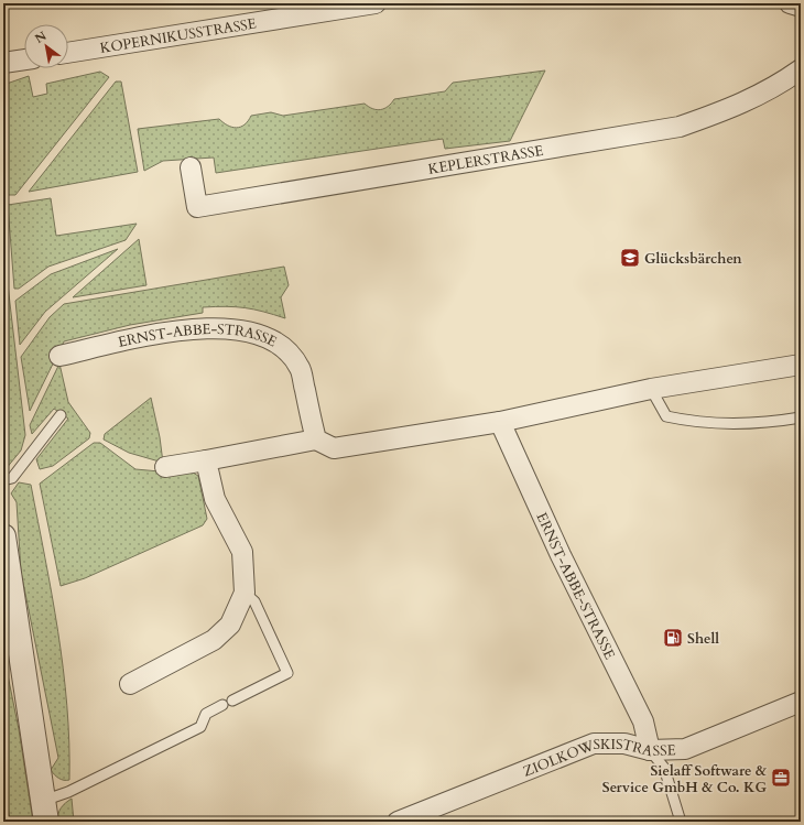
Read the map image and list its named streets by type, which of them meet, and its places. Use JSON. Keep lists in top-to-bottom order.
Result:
{
  "streets": {
    "street": [
      "KOPERNIKUSSTRASSE",
      "KEPLERSTRASSE",
      "ERNST-ABBE-STRASSE",
      "ZIOLKOWSKISTRASSE"
    ]
  },
  "crossings": [
    ["ERNST-ABBE-STRASSE", "ZIOLKOWSKISTRASSE"]
  ],
  "places": {
    "school or university": ["Glücksbärchen"],
    "fuel station": ["Shell"],
    "office": ["Sielaff Software & Service GmbH & Co. KG"]
  },
  "north": "top left"
}
